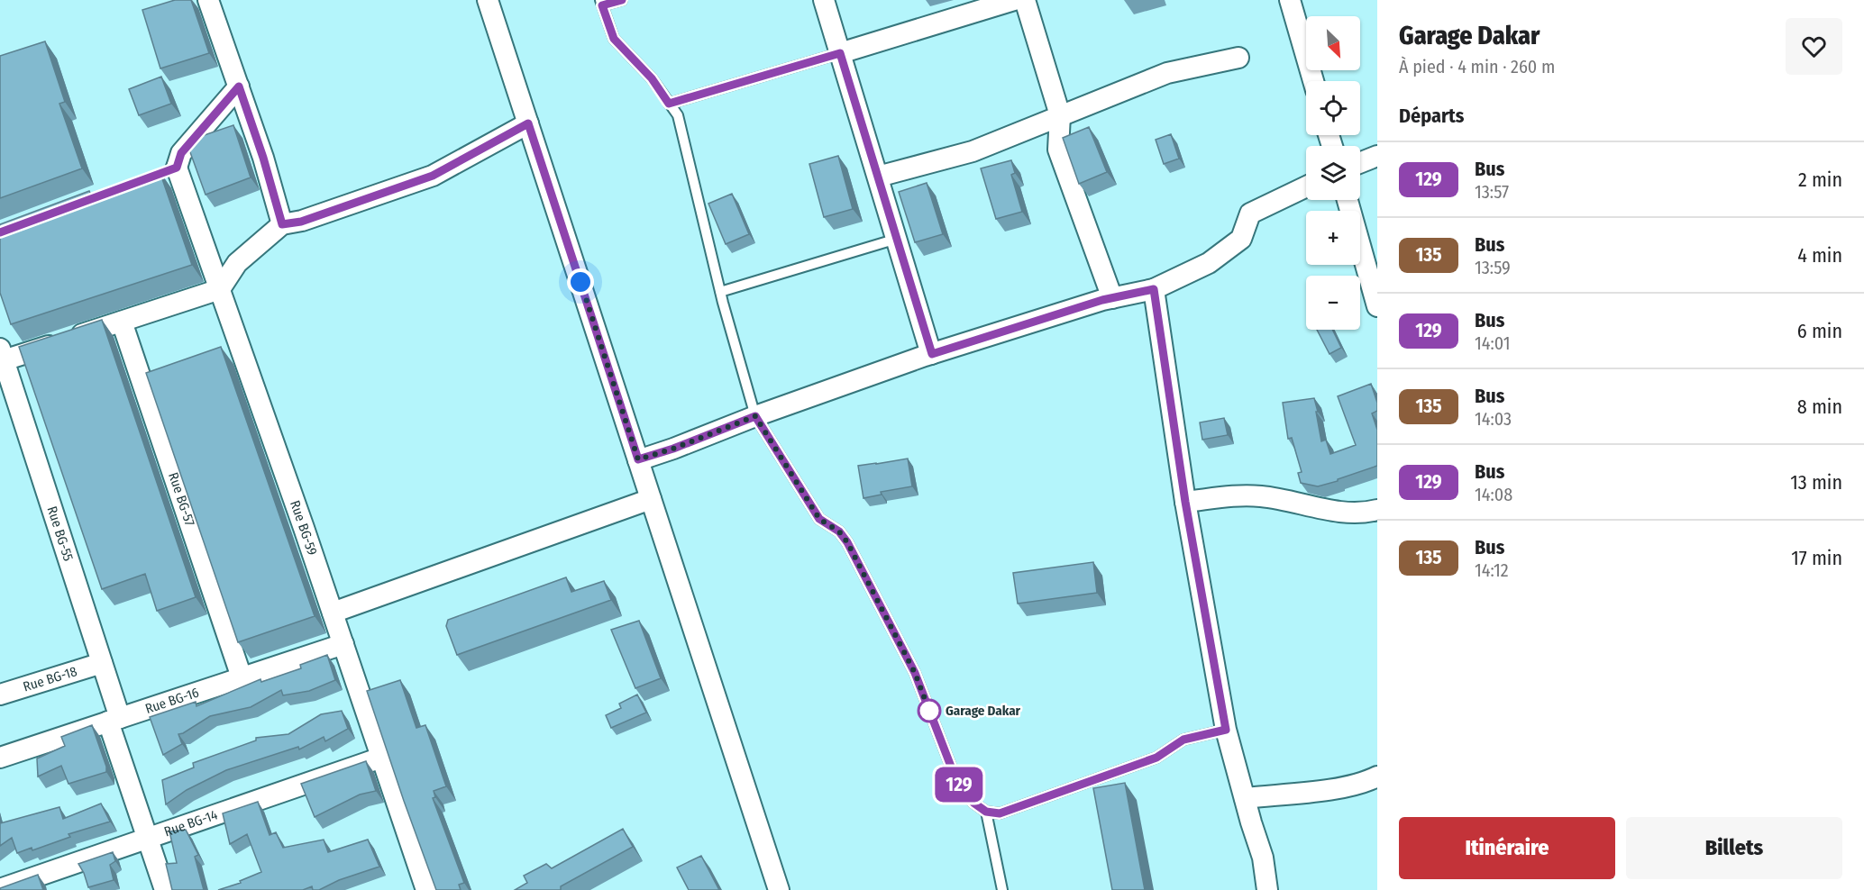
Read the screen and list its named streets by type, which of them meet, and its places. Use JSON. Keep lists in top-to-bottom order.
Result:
{
  "streets": {
    "street": [
      "Rue BG-57",
      "Rue BG-59",
      "Rue BG-55",
      "Rue BG-18",
      "Rue BG-16",
      "Rue BG-14"
    ]
  },
  "crossings": [
    ["Rue BG-57", "Rue BG-16"],
    ["Rue BG-59", "Rue BG-16"],
    ["Rue BG-59", "Rue BG-14"],
    ["Rue BG-55", "Rue BG-18"],
    ["Rue BG-55", "Rue BG-16"],
    ["Rue BG-55", "Rue BG-14"]
  ],
  "places": ["Garage Dakar"],
  "lines": ["bus line 129"],
  "north": "bottom right",
  "page": {
    "on_map": "129",
    "heading": [
      ["Garage Dakar", "À pied · 4 min · 260 m"],
      "Départs"
    ],
    "map_buttons": ["+", "−"],
    "list": [
      {
        "mark": "129",
        "name": "Bus",
        "note": "13:57",
        "value": "2 min"
      },
      {
        "mark": "135",
        "name": "Bus",
        "note": "13:59",
        "value": "4 min"
      },
      {
        "mark": "129",
        "name": "Bus",
        "note": "14:01",
        "value": "6 min"
      },
      {
        "mark": "135",
        "name": "Bus",
        "note": "14:03",
        "value": "8 min"
      },
      {
        "mark": "129",
        "name": "Bus",
        "note": "14:08",
        "value": "13 min"
      },
      {
        "mark": "135",
        "name": "Bus",
        "note": "14:12",
        "value": "17 min"
      }
    ],
    "buttons": ["Itinéraire", "Billets"]
  }
}
